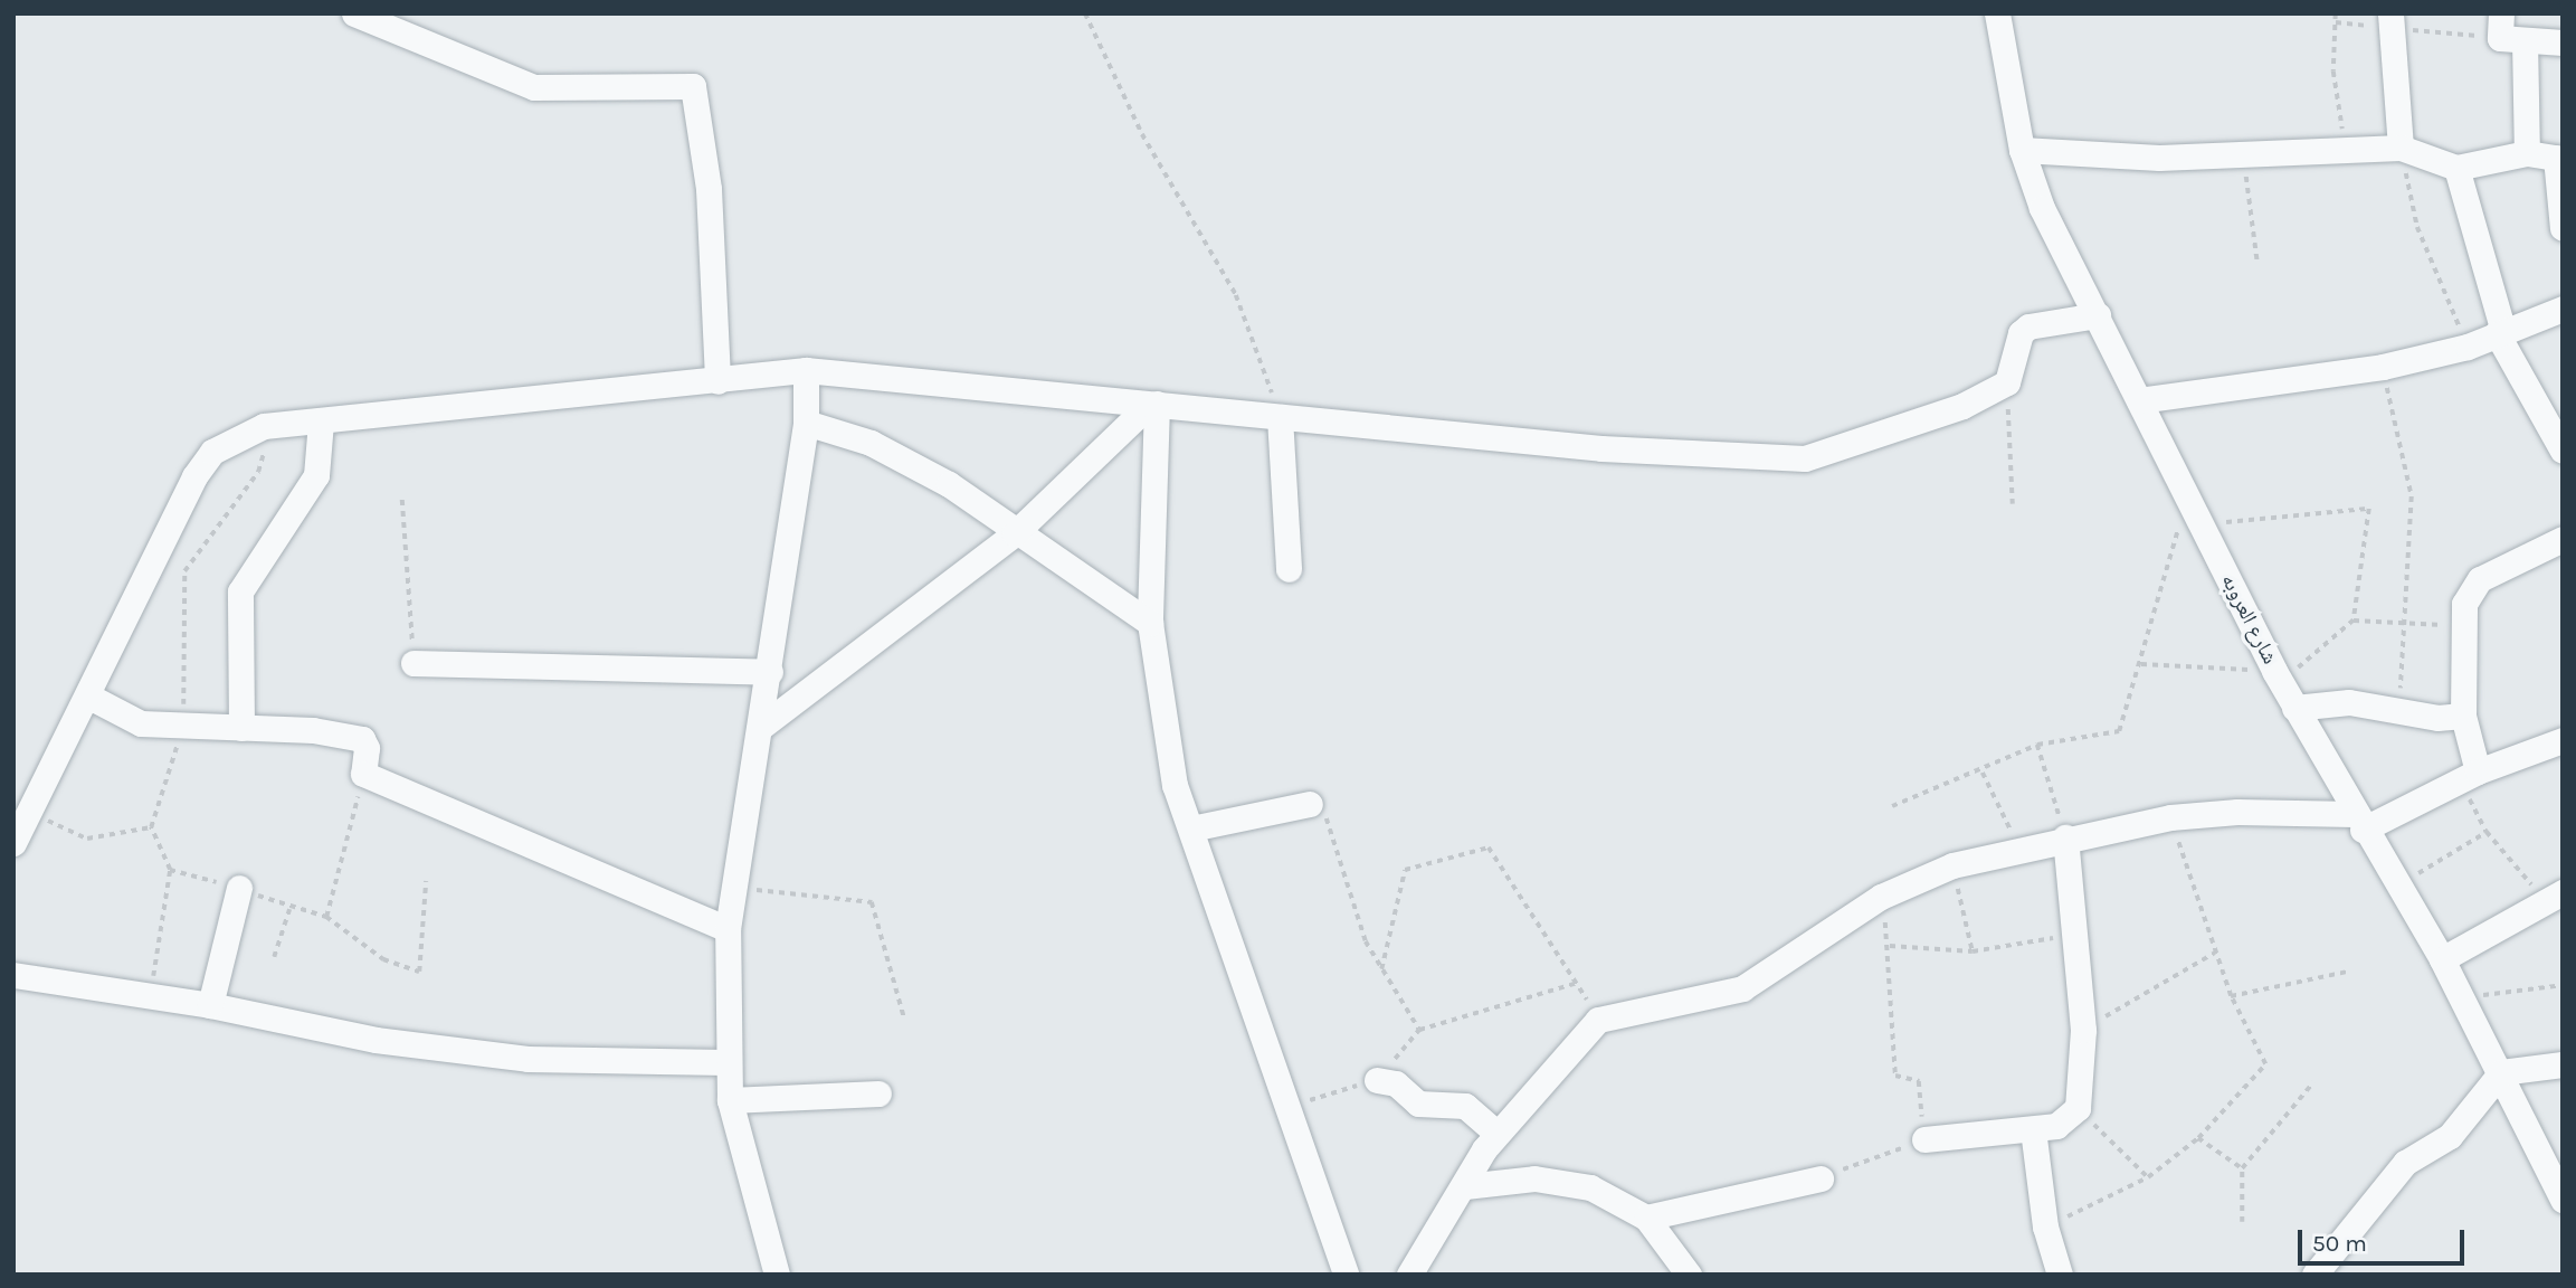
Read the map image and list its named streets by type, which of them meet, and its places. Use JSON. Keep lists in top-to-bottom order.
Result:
{
  "streets": {
    "street": ["شارع العروبه"]
  },
  "scale_bar": "50 m"
}
